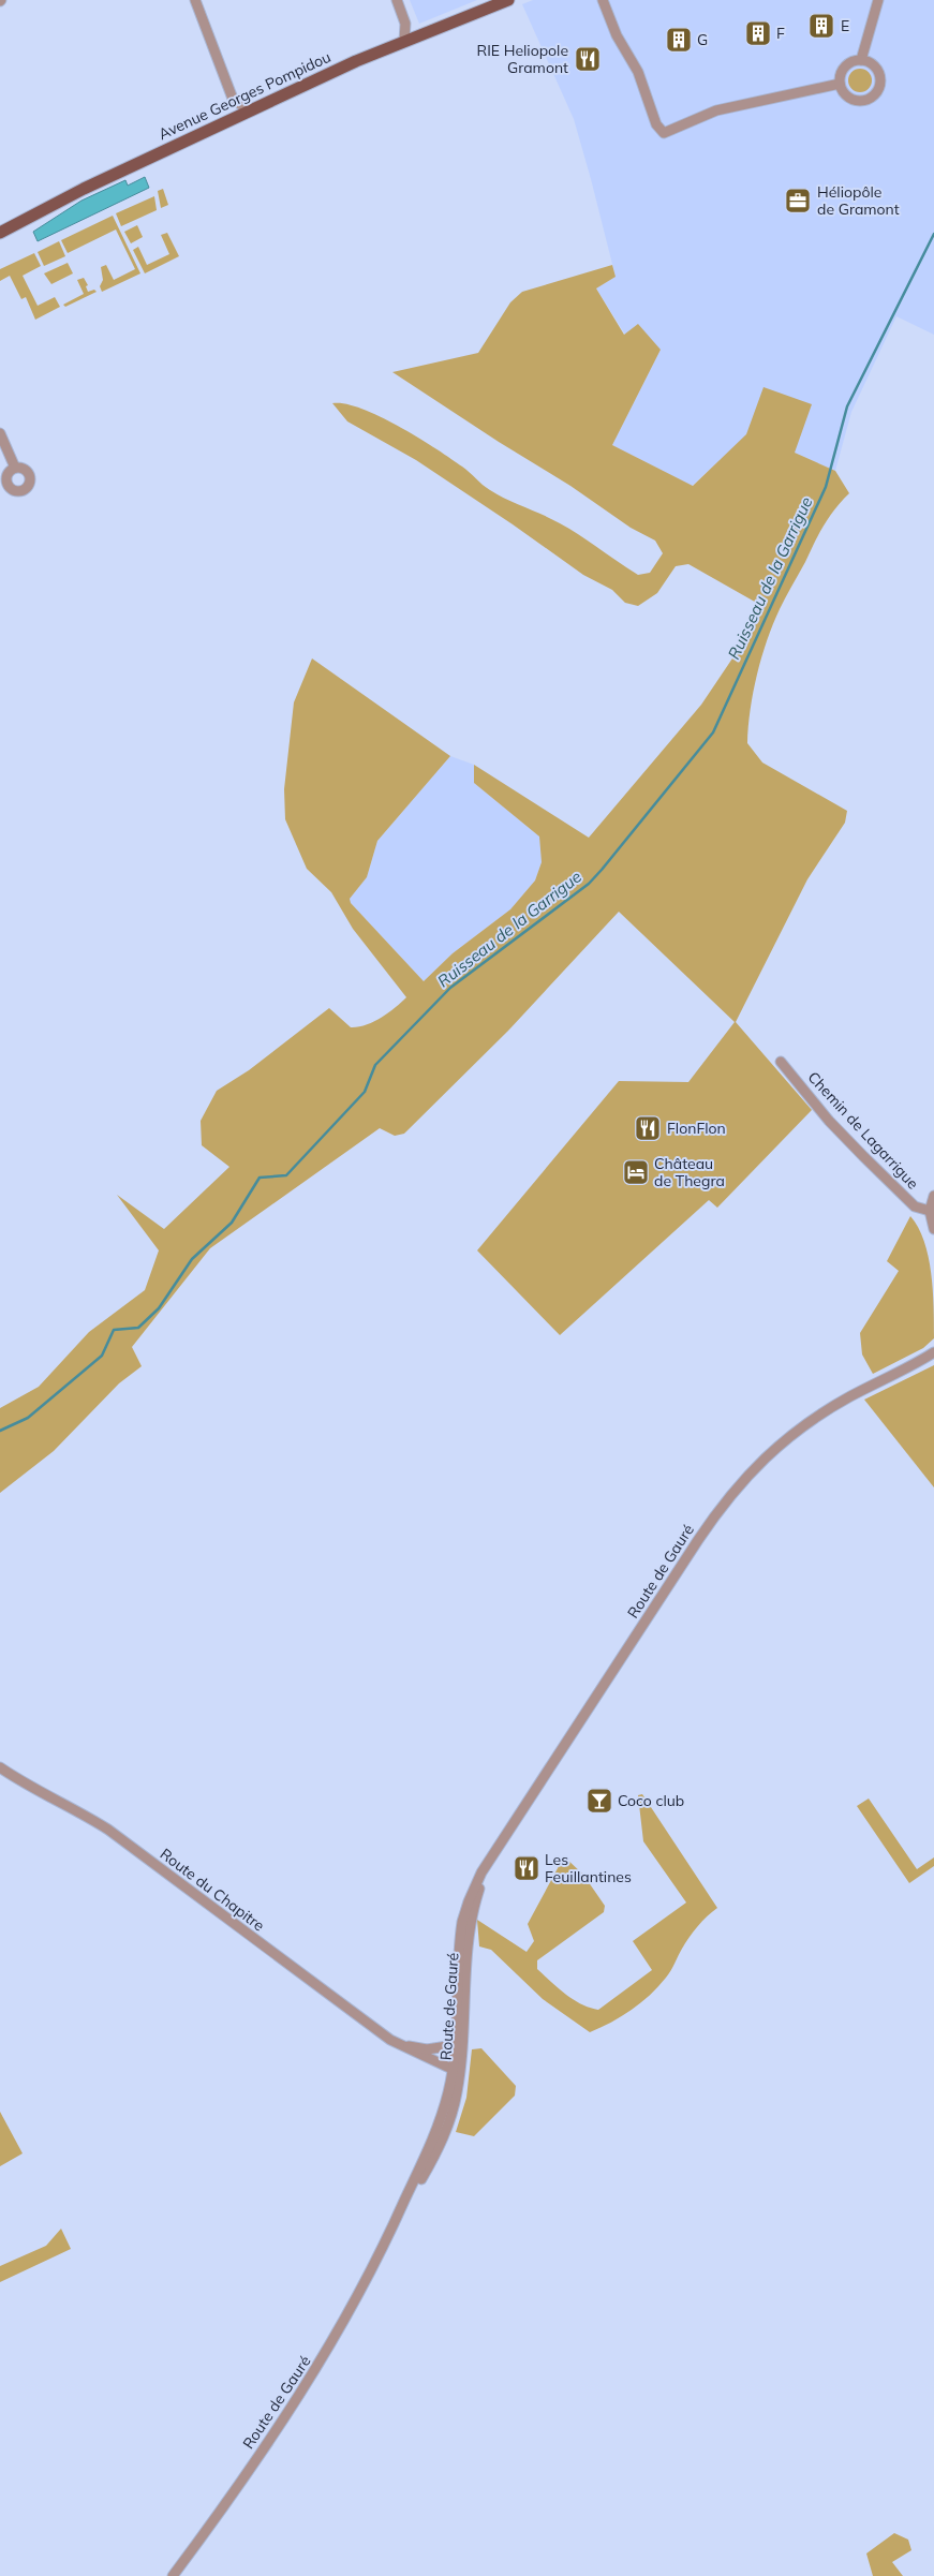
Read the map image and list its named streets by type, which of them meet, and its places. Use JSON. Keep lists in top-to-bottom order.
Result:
{
  "streets": {
    "main road": ["Avenue Georges Pompidou"],
    "street": ["Chemin de Lagarrigue", "Route de Gauré", "Route du Chapitre"]
  },
  "crossings": [
    ["Route de Gauré", "Route du Chapitre"]
  ],
  "water": ["Ruisseau de la Garrigue"],
  "places": {
    "building": ["E", "F", "G"],
    "restaurant": ["RIE Heliopole Gramont", "FlonFlon", "Les Feuillantines"],
    "office": ["Héliopôle de Gramont"],
    "hotel": ["Château de Thegra"],
    "bar": ["Coco club"]
  }
}
